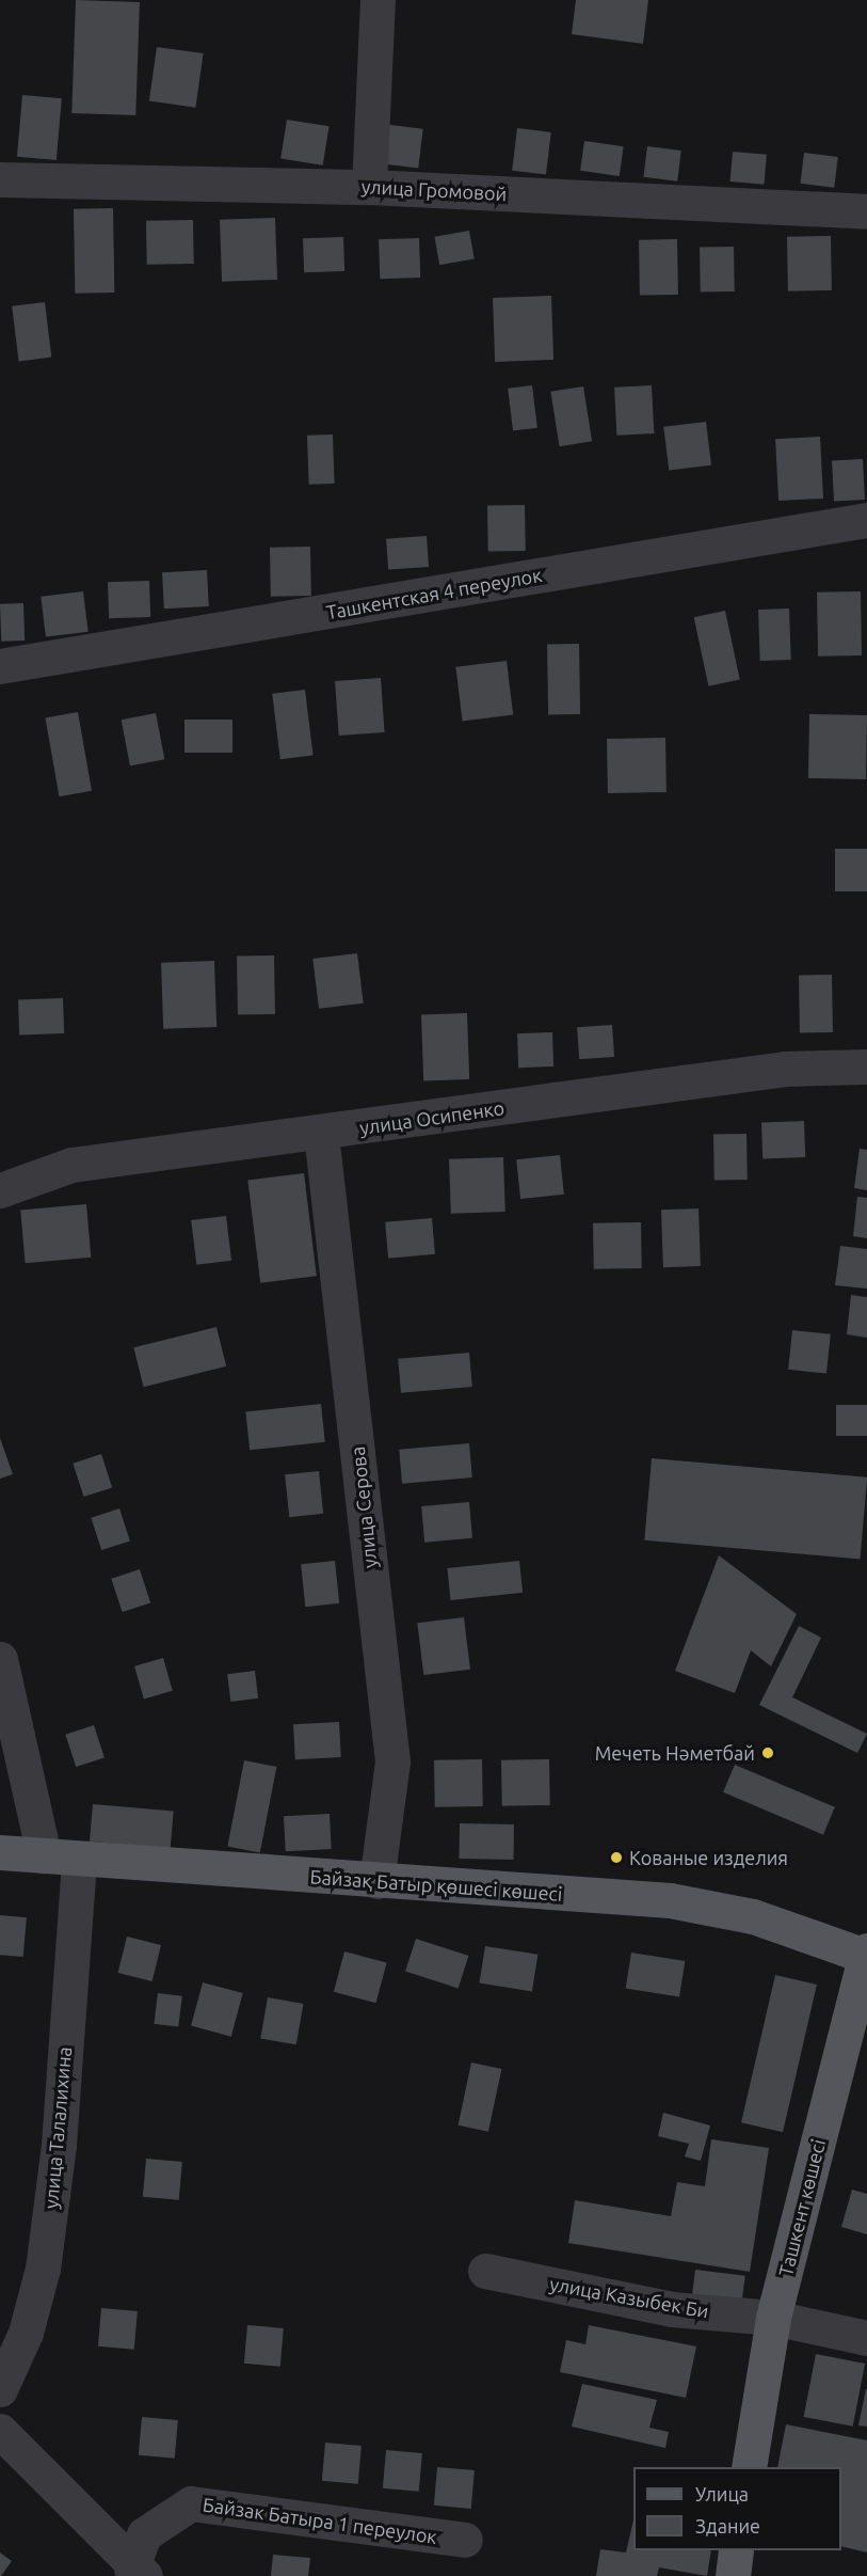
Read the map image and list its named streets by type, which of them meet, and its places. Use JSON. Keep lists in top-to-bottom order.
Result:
{
  "streets": {
    "main road": ["Байзақ Батыр қөшесі көшесі", "Ташкент көшесі"],
    "street": [
      "улица Громовой",
      "Ташкентская 4 переулок",
      "улица Осипенко",
      "улица Серова",
      "улица Талалихина",
      "улица Казыбек Би",
      "Байзак Батыра 1 переулок"
    ]
  },
  "crossings": [
    ["улица Осипенко", "улица Серова"],
    ["улица Серова", "Байзақ Батыр қөшесі көшесі"],
    ["Байзақ Батыр қөшесі көшесі", "улица Талалихина"],
    ["Байзақ Батыр қөшесі көшесі", "Ташкент көшесі"],
    ["Ташкент көшесі", "улица Казыбек Би"]
  ],
  "places": ["Мечеть Нәметбай", "Кованые изделия"],
  "legend": ["Улица", "Здание"]
}
